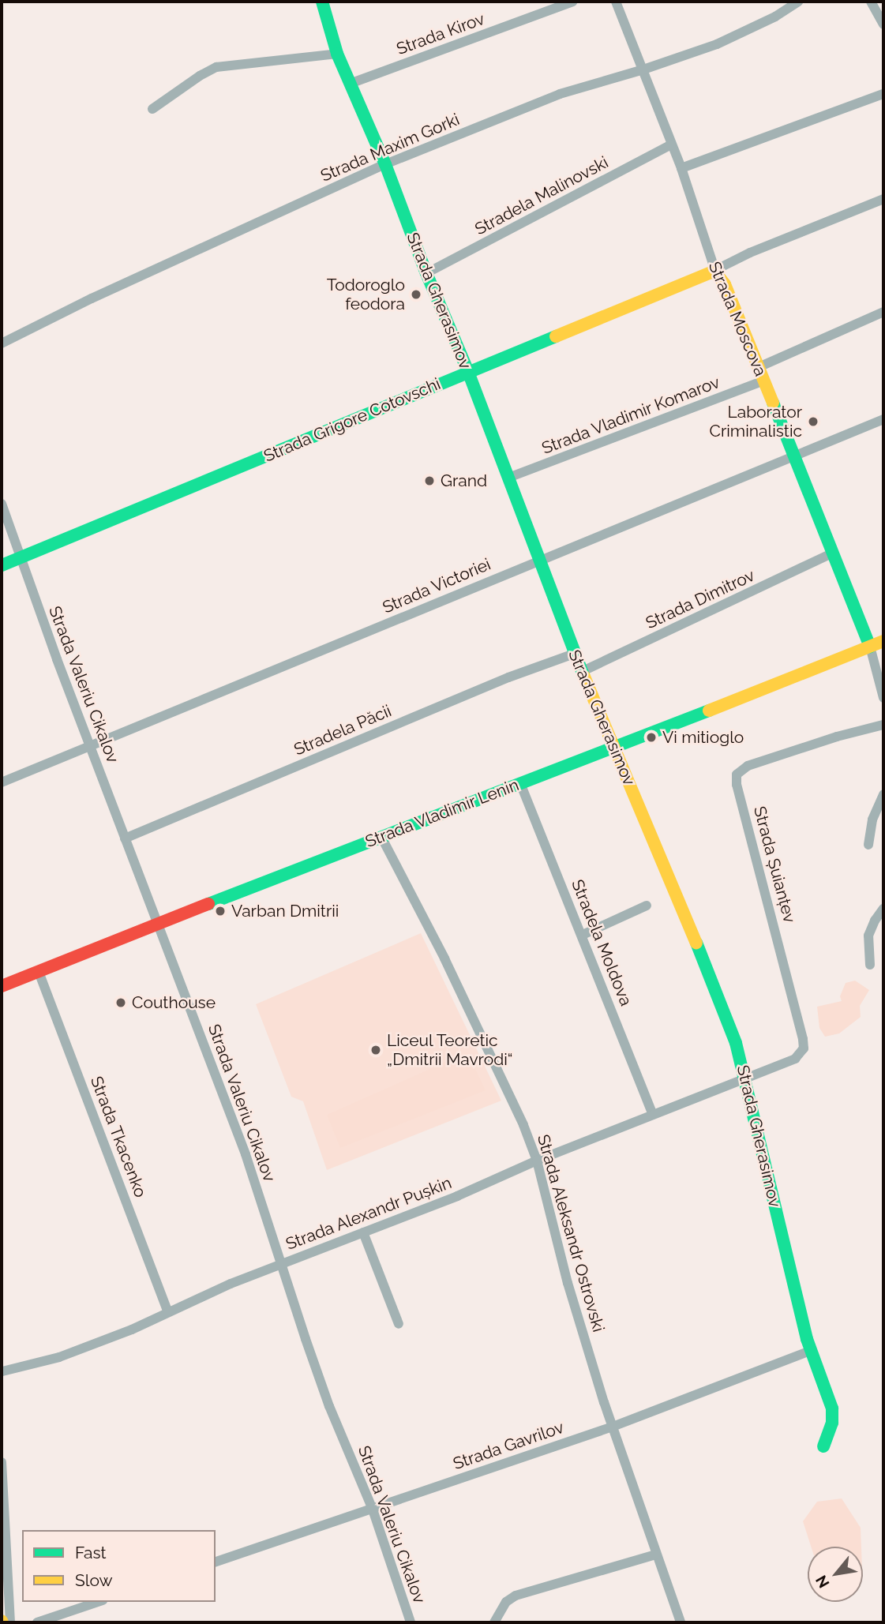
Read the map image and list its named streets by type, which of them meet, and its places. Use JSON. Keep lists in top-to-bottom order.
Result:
{
  "streets": {
    "street": [
      "Strada Kirov",
      "Strada Maxim Gorki",
      "Stradela Malinovski",
      "Strada Gherasimov",
      "Strada Moscova",
      "Strada Vladimir Komarov",
      "Strada Grigore Cotovschi",
      "Strada Victoriei",
      "Strada Dimitrov",
      "Strada Valeriu Cikalov",
      "Stradela Păcii",
      "Strada Vladimir Lenin",
      "Strada Șuianțev",
      "Stradela Moldova",
      "Strada Tkacenko",
      "Strada Alexandr Pușkin",
      "Strada Aleksandr Ostrovski",
      "Strada Gavrilov"
    ]
  },
  "crossings": [
    ["Strada Kirov", "Strada Gherasimov"],
    ["Strada Maxim Gorki", "Strada Gherasimov"],
    ["Strada Maxim Gorki", "Strada Moscova"],
    ["Stradela Malinovski", "Strada Gherasimov"],
    ["Stradela Malinovski", "Strada Moscova"],
    ["Strada Gherasimov", "Strada Vladimir Komarov"],
    ["Strada Gherasimov", "Strada Grigore Cotovschi"],
    ["Strada Gherasimov", "Strada Victoriei"],
    ["Strada Gherasimov", "Strada Dimitrov"],
    ["Strada Gherasimov", "Stradela Păcii"],
    ["Strada Gherasimov", "Strada Vladimir Lenin"],
    ["Strada Gherasimov", "Strada Șuianțev"],
    ["Strada Gherasimov", "Strada Alexandr Pușkin"],
    ["Strada Gherasimov", "Strada Gavrilov"],
    ["Strada Moscova", "Strada Vladimir Komarov"],
    ["Strada Moscova", "Strada Grigore Cotovschi"],
    ["Strada Moscova", "Strada Victoriei"],
    ["Strada Moscova", "Strada Dimitrov"],
    ["Strada Moscova", "Strada Vladimir Lenin"],
    ["Strada Grigore Cotovschi", "Strada Valeriu Cikalov"],
    ["Strada Victoriei", "Strada Valeriu Cikalov"],
    ["Strada Valeriu Cikalov", "Stradela Păcii"],
    ["Strada Valeriu Cikalov", "Strada Vladimir Lenin"],
    ["Strada Valeriu Cikalov", "Strada Alexandr Pușkin"],
    ["Strada Valeriu Cikalov", "Strada Gavrilov"],
    ["Strada Vladimir Lenin", "Stradela Moldova"],
    ["Strada Vladimir Lenin", "Strada Tkacenko"],
    ["Strada Vladimir Lenin", "Strada Aleksandr Ostrovski"],
    ["Strada Șuianțev", "Strada Alexandr Pușkin"],
    ["Stradela Moldova", "Strada Alexandr Pușkin"],
    ["Strada Tkacenko", "Strada Alexandr Pușkin"],
    ["Strada Alexandr Pușkin", "Strada Aleksandr Ostrovski"],
    ["Strada Aleksandr Ostrovski", "Strada Gavrilov"]
  ],
  "places": [
    "Todoroglo feodora",
    "Laborator Criminalistic",
    "Grand",
    "Vi mitioglo",
    "Varban Dmitrii",
    "Couthouse",
    "Liceul Teoretic „Dmitrii Mavrodi“"
  ],
  "legend": ["Fast", "Slow"],
  "north": "bottom left"
}
